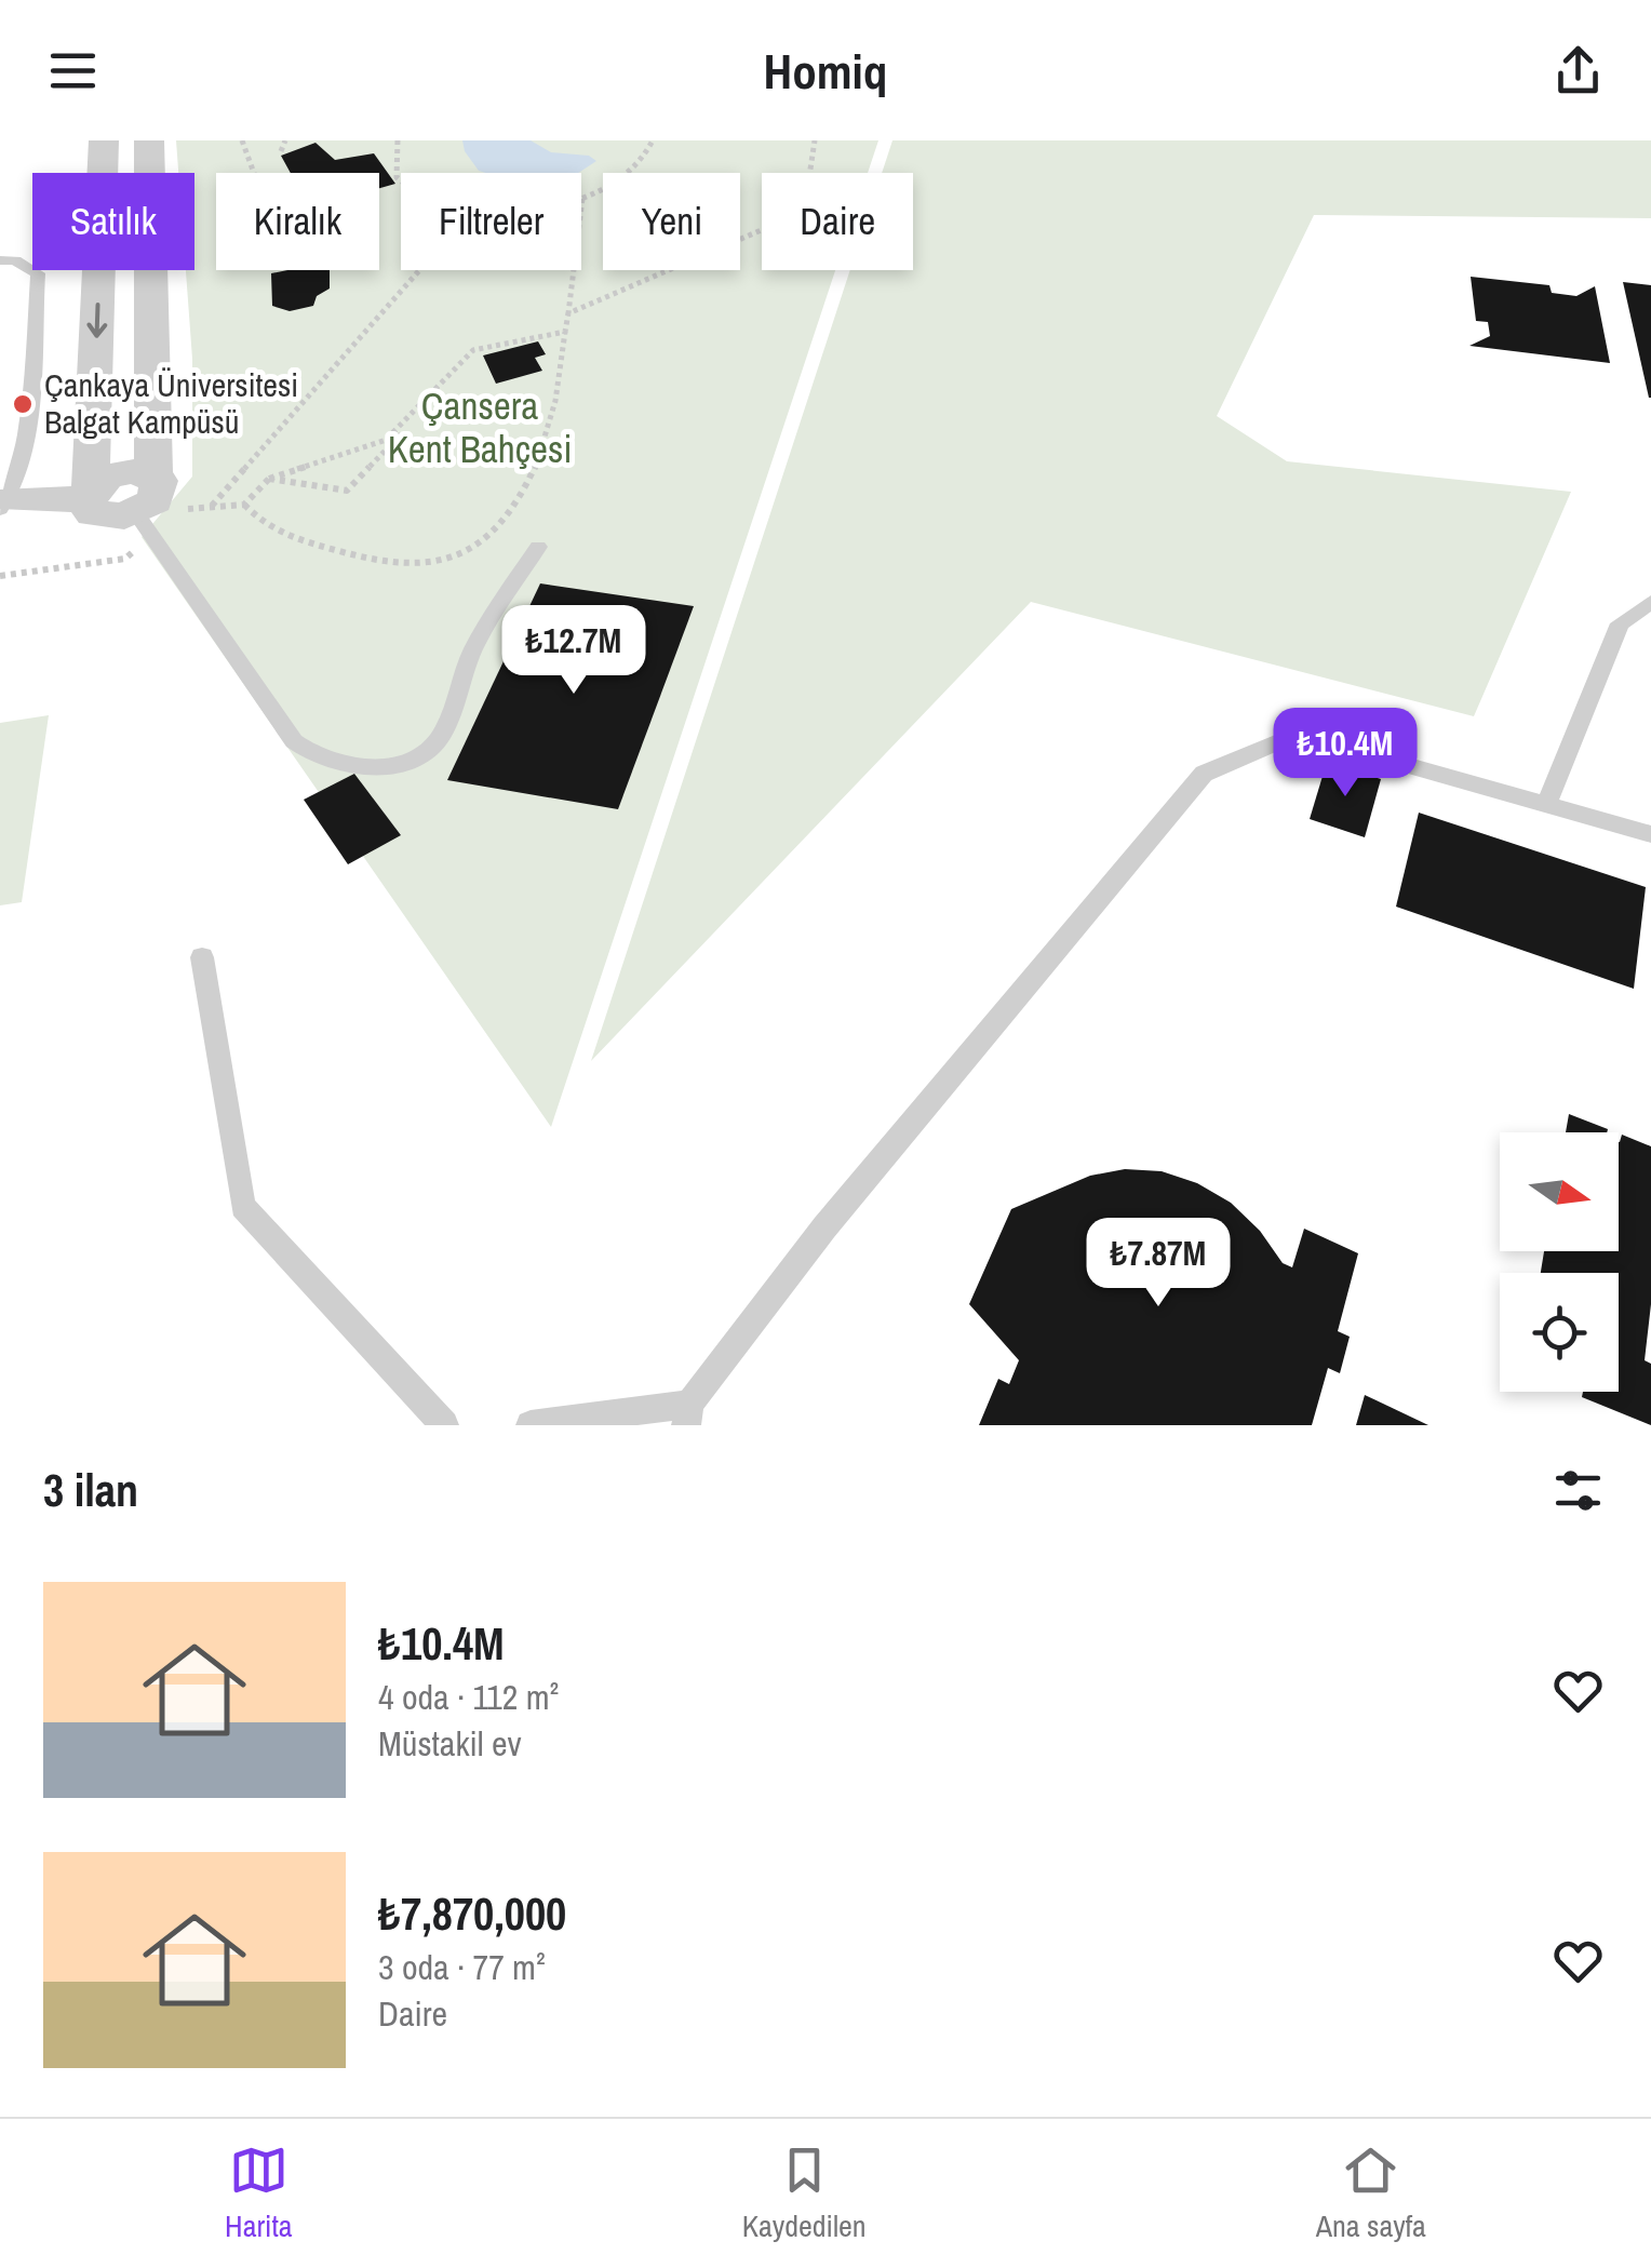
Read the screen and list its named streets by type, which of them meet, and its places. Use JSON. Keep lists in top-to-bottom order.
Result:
{
  "parks": ["Çansera Kent Bahçesi"],
  "places": ["Çankaya Üniversitesi Balgat Kampüsü"],
  "north": "right",
  "page": {
    "header": "Homiq",
    "chip": [
      "Satılık",
      "Kiralık",
      "Filtreler",
      "Yeni",
      "Daire"
    ],
    "price": ["₺12.7M", "₺10.4M", "₺7.87M"],
    "heading": "3 ilan",
    "list": [
      {
        "name": "₺10.4M",
        "note": "4 oda · 112 m² · Müstakil ev"
      },
      {
        "name": "₺7,870,000",
        "note": "3 oda · 77 m² · Daire"
      }
    ],
    "tabs": ["Harita", "Kaydedilen", "Ana sayfa"]
  }
}
